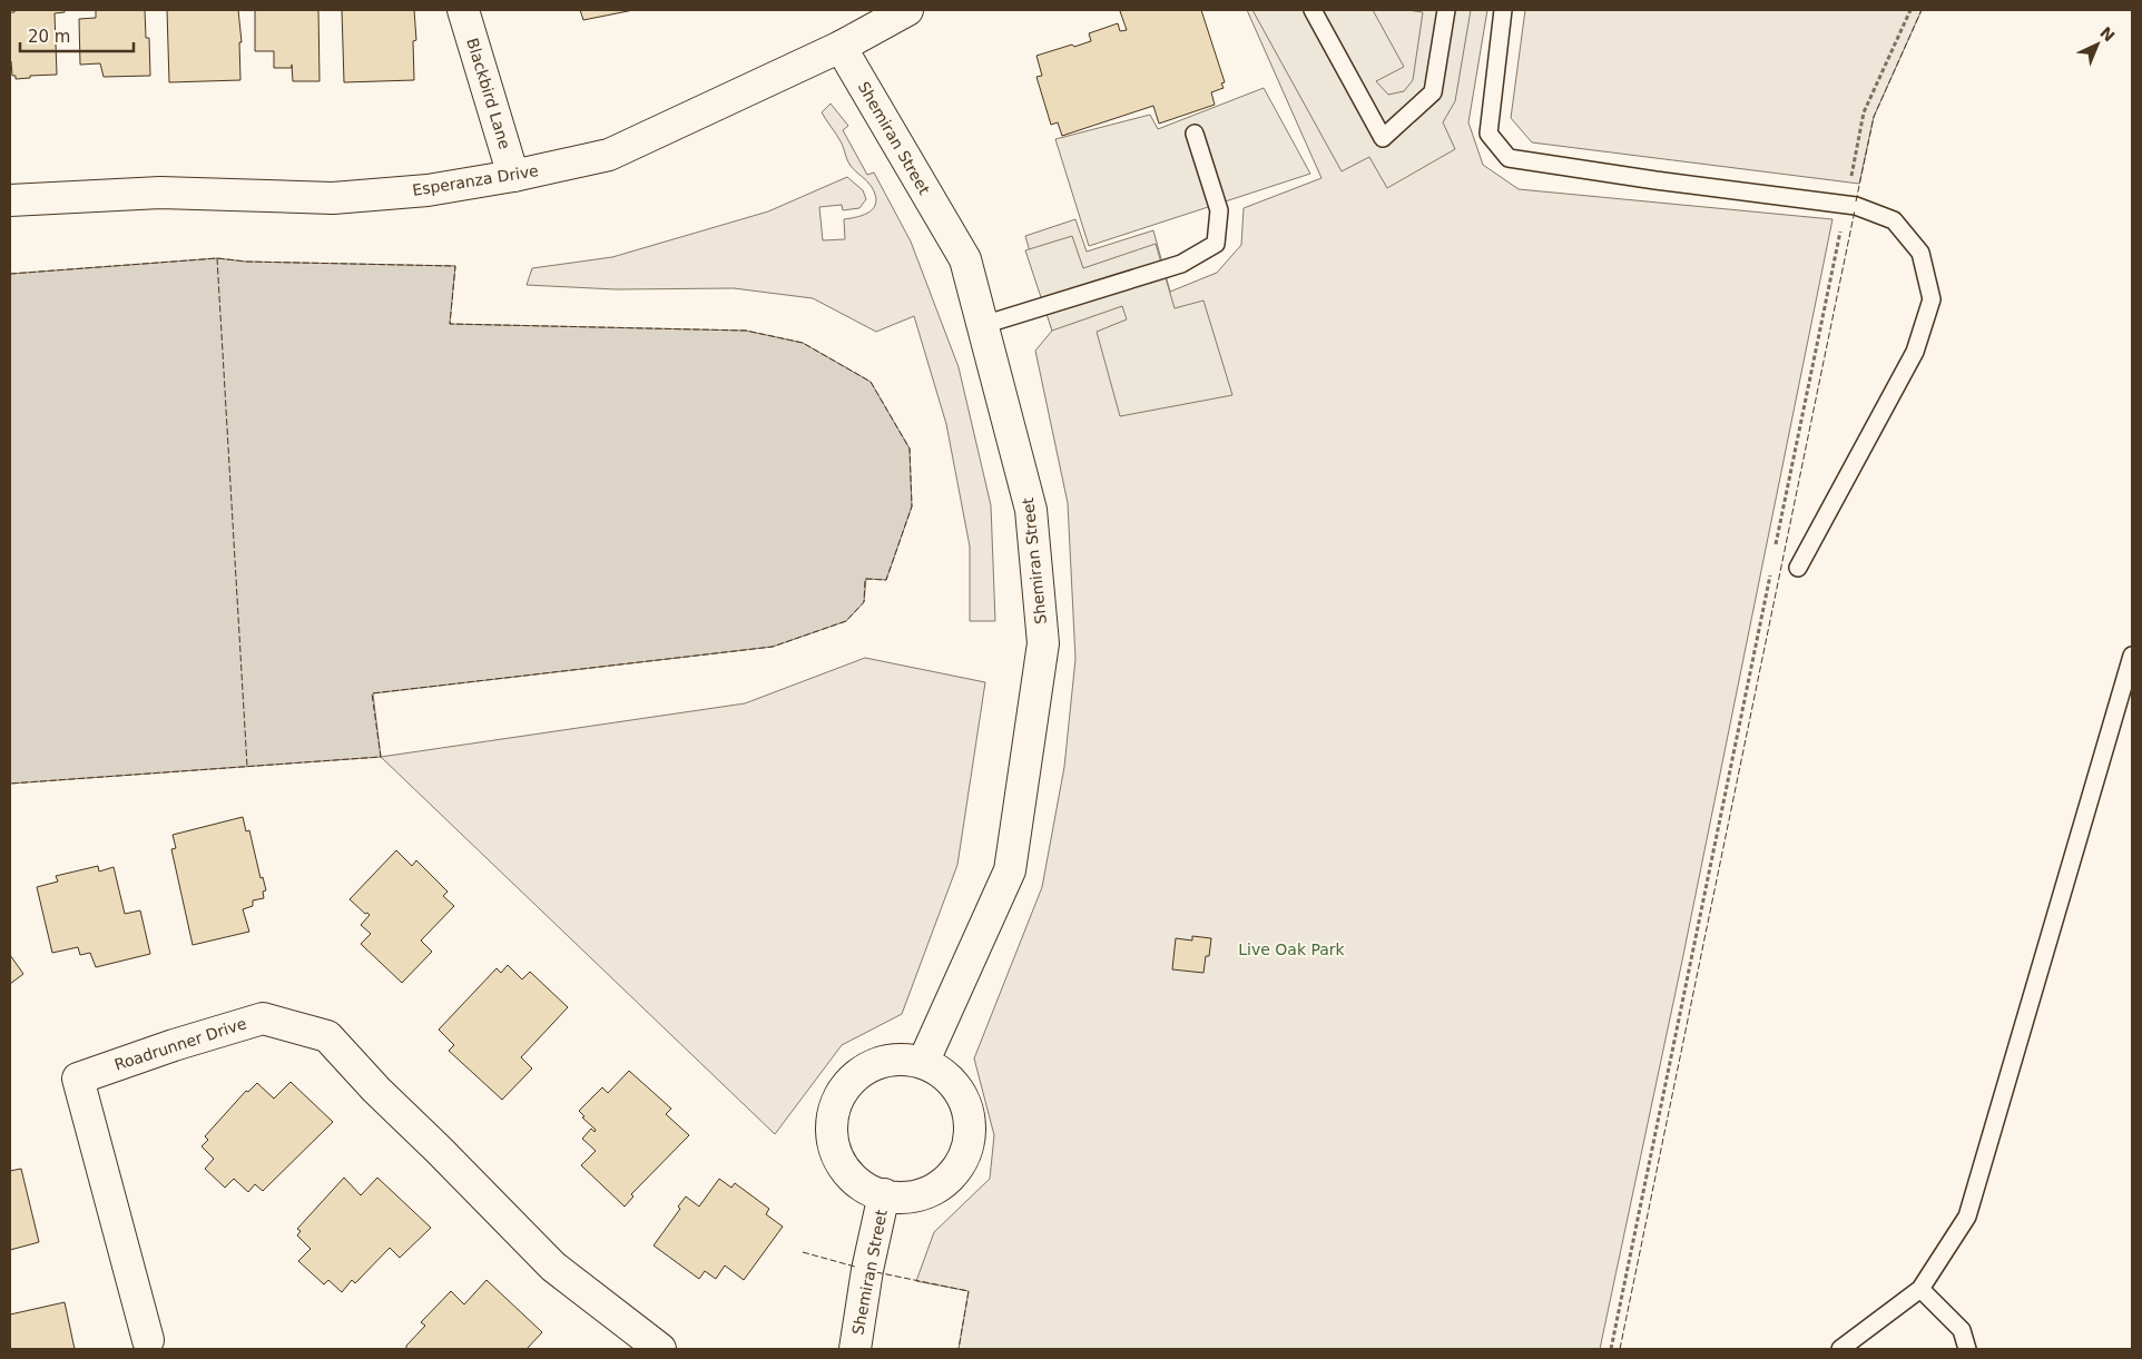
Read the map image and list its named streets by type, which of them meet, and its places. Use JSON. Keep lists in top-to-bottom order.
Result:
{
  "streets": {
    "street": [
      "Blackbird Lane",
      "Shemiran Street",
      "Esperanza Drive",
      "Roadrunner Drive"
    ]
  },
  "crossings": [
    ["Blackbird Lane", "Esperanza Drive"],
    ["Shemiran Street", "Esperanza Drive"]
  ],
  "parks": ["Live Oak Park"],
  "scale_bar": "20 m",
  "north": "top right"
}
